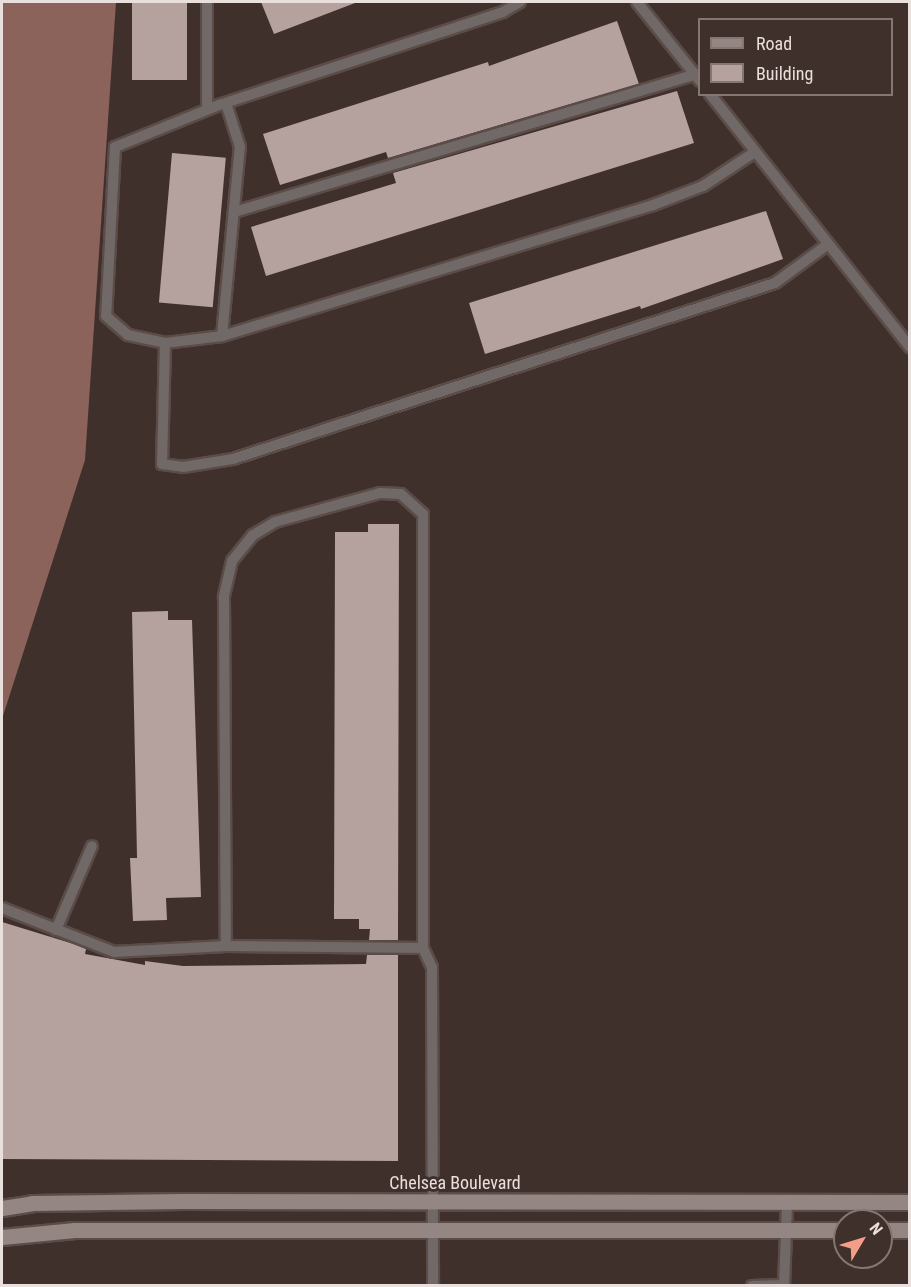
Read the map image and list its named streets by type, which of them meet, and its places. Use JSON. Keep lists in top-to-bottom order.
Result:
{
  "streets": {
    "street": ["Chelsea Boulevard"]
  },
  "legend": ["Road", "Building"],
  "north": "top right"
}
